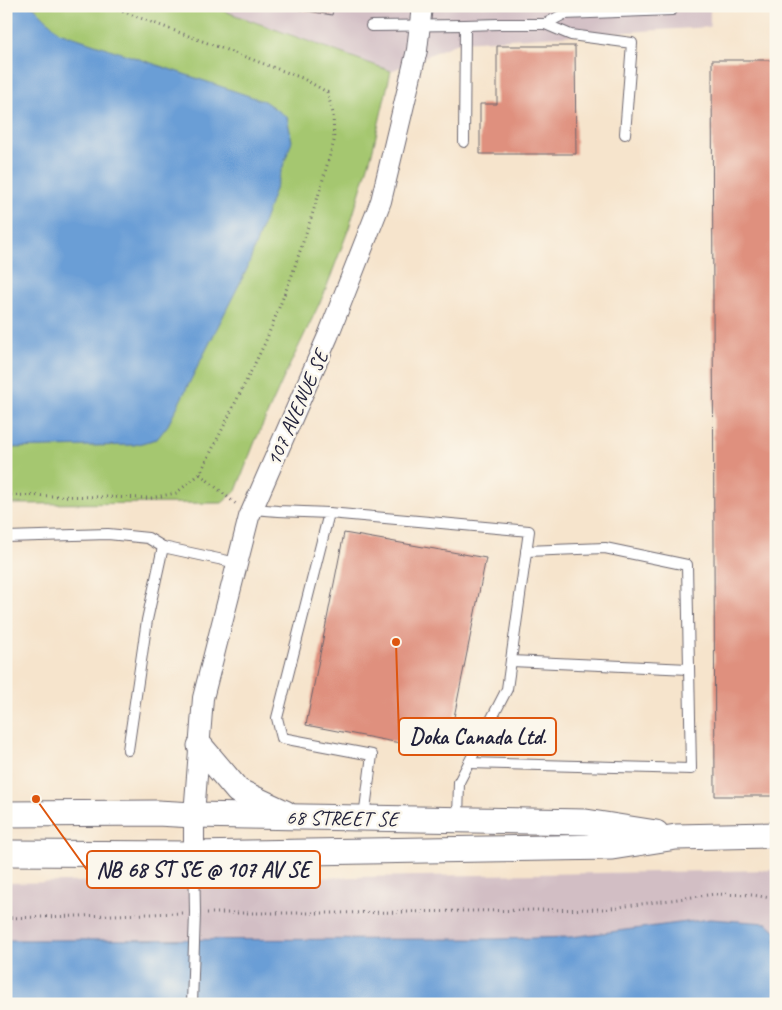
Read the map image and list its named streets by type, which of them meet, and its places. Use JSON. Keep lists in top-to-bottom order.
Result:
{
  "streets": {
    "street": ["107 AVENUE SE", "68 STREET SE"]
  },
  "crossings": [
    ["107 AVENUE SE", "68 STREET SE"]
  ],
  "places": ["Doka Canada Ltd.", "NB 68 ST SE @ 107 AV SE"]
}
